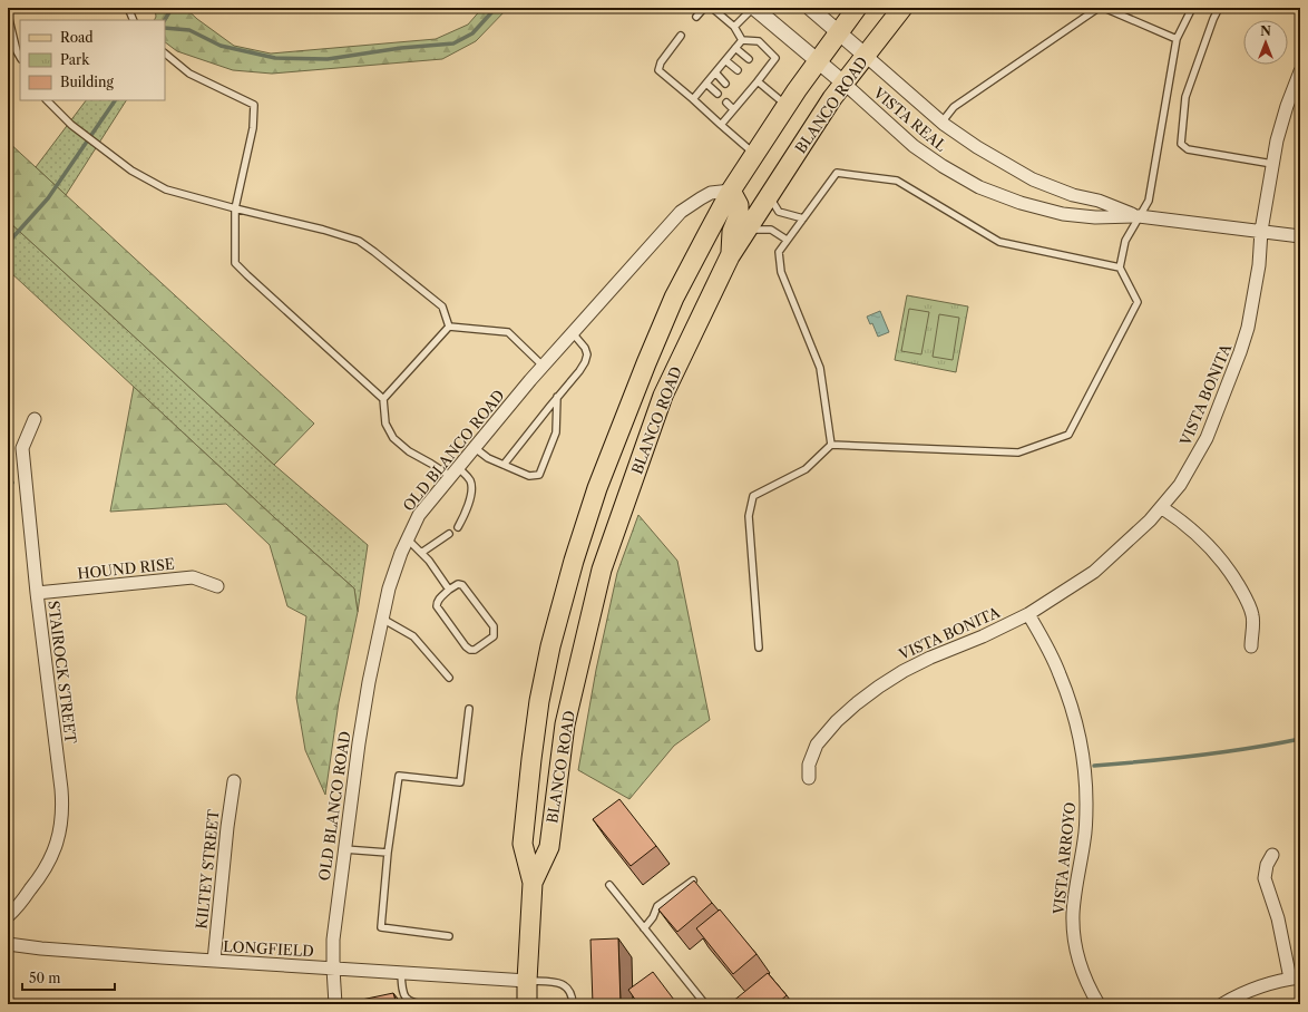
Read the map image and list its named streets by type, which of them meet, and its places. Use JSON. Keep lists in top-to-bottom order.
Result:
{
  "streets": {
    "main road": ["BLANCO ROAD"],
    "street": [
      "VISTA REAL",
      "VISTA BONITA",
      "OLD BLANCO ROAD",
      "HOUND RISE",
      "STAIROCK STREET",
      "VISTA ARROYO",
      "KILTEY STREET",
      "LONGFIELD"
    ]
  },
  "crossings": [
    ["BLANCO ROAD", "VISTA REAL"],
    ["BLANCO ROAD", "OLD BLANCO ROAD"],
    ["BLANCO ROAD", "LONGFIELD"],
    ["VISTA REAL", "VISTA BONITA"],
    ["VISTA BONITA", "VISTA ARROYO"],
    ["OLD BLANCO ROAD", "LONGFIELD"],
    ["HOUND RISE", "STAIROCK STREET"],
    ["KILTEY STREET", "LONGFIELD"]
  ],
  "legend": ["Road", "Park", "Building"],
  "scale_bar": "50 m",
  "north": "top"
}
